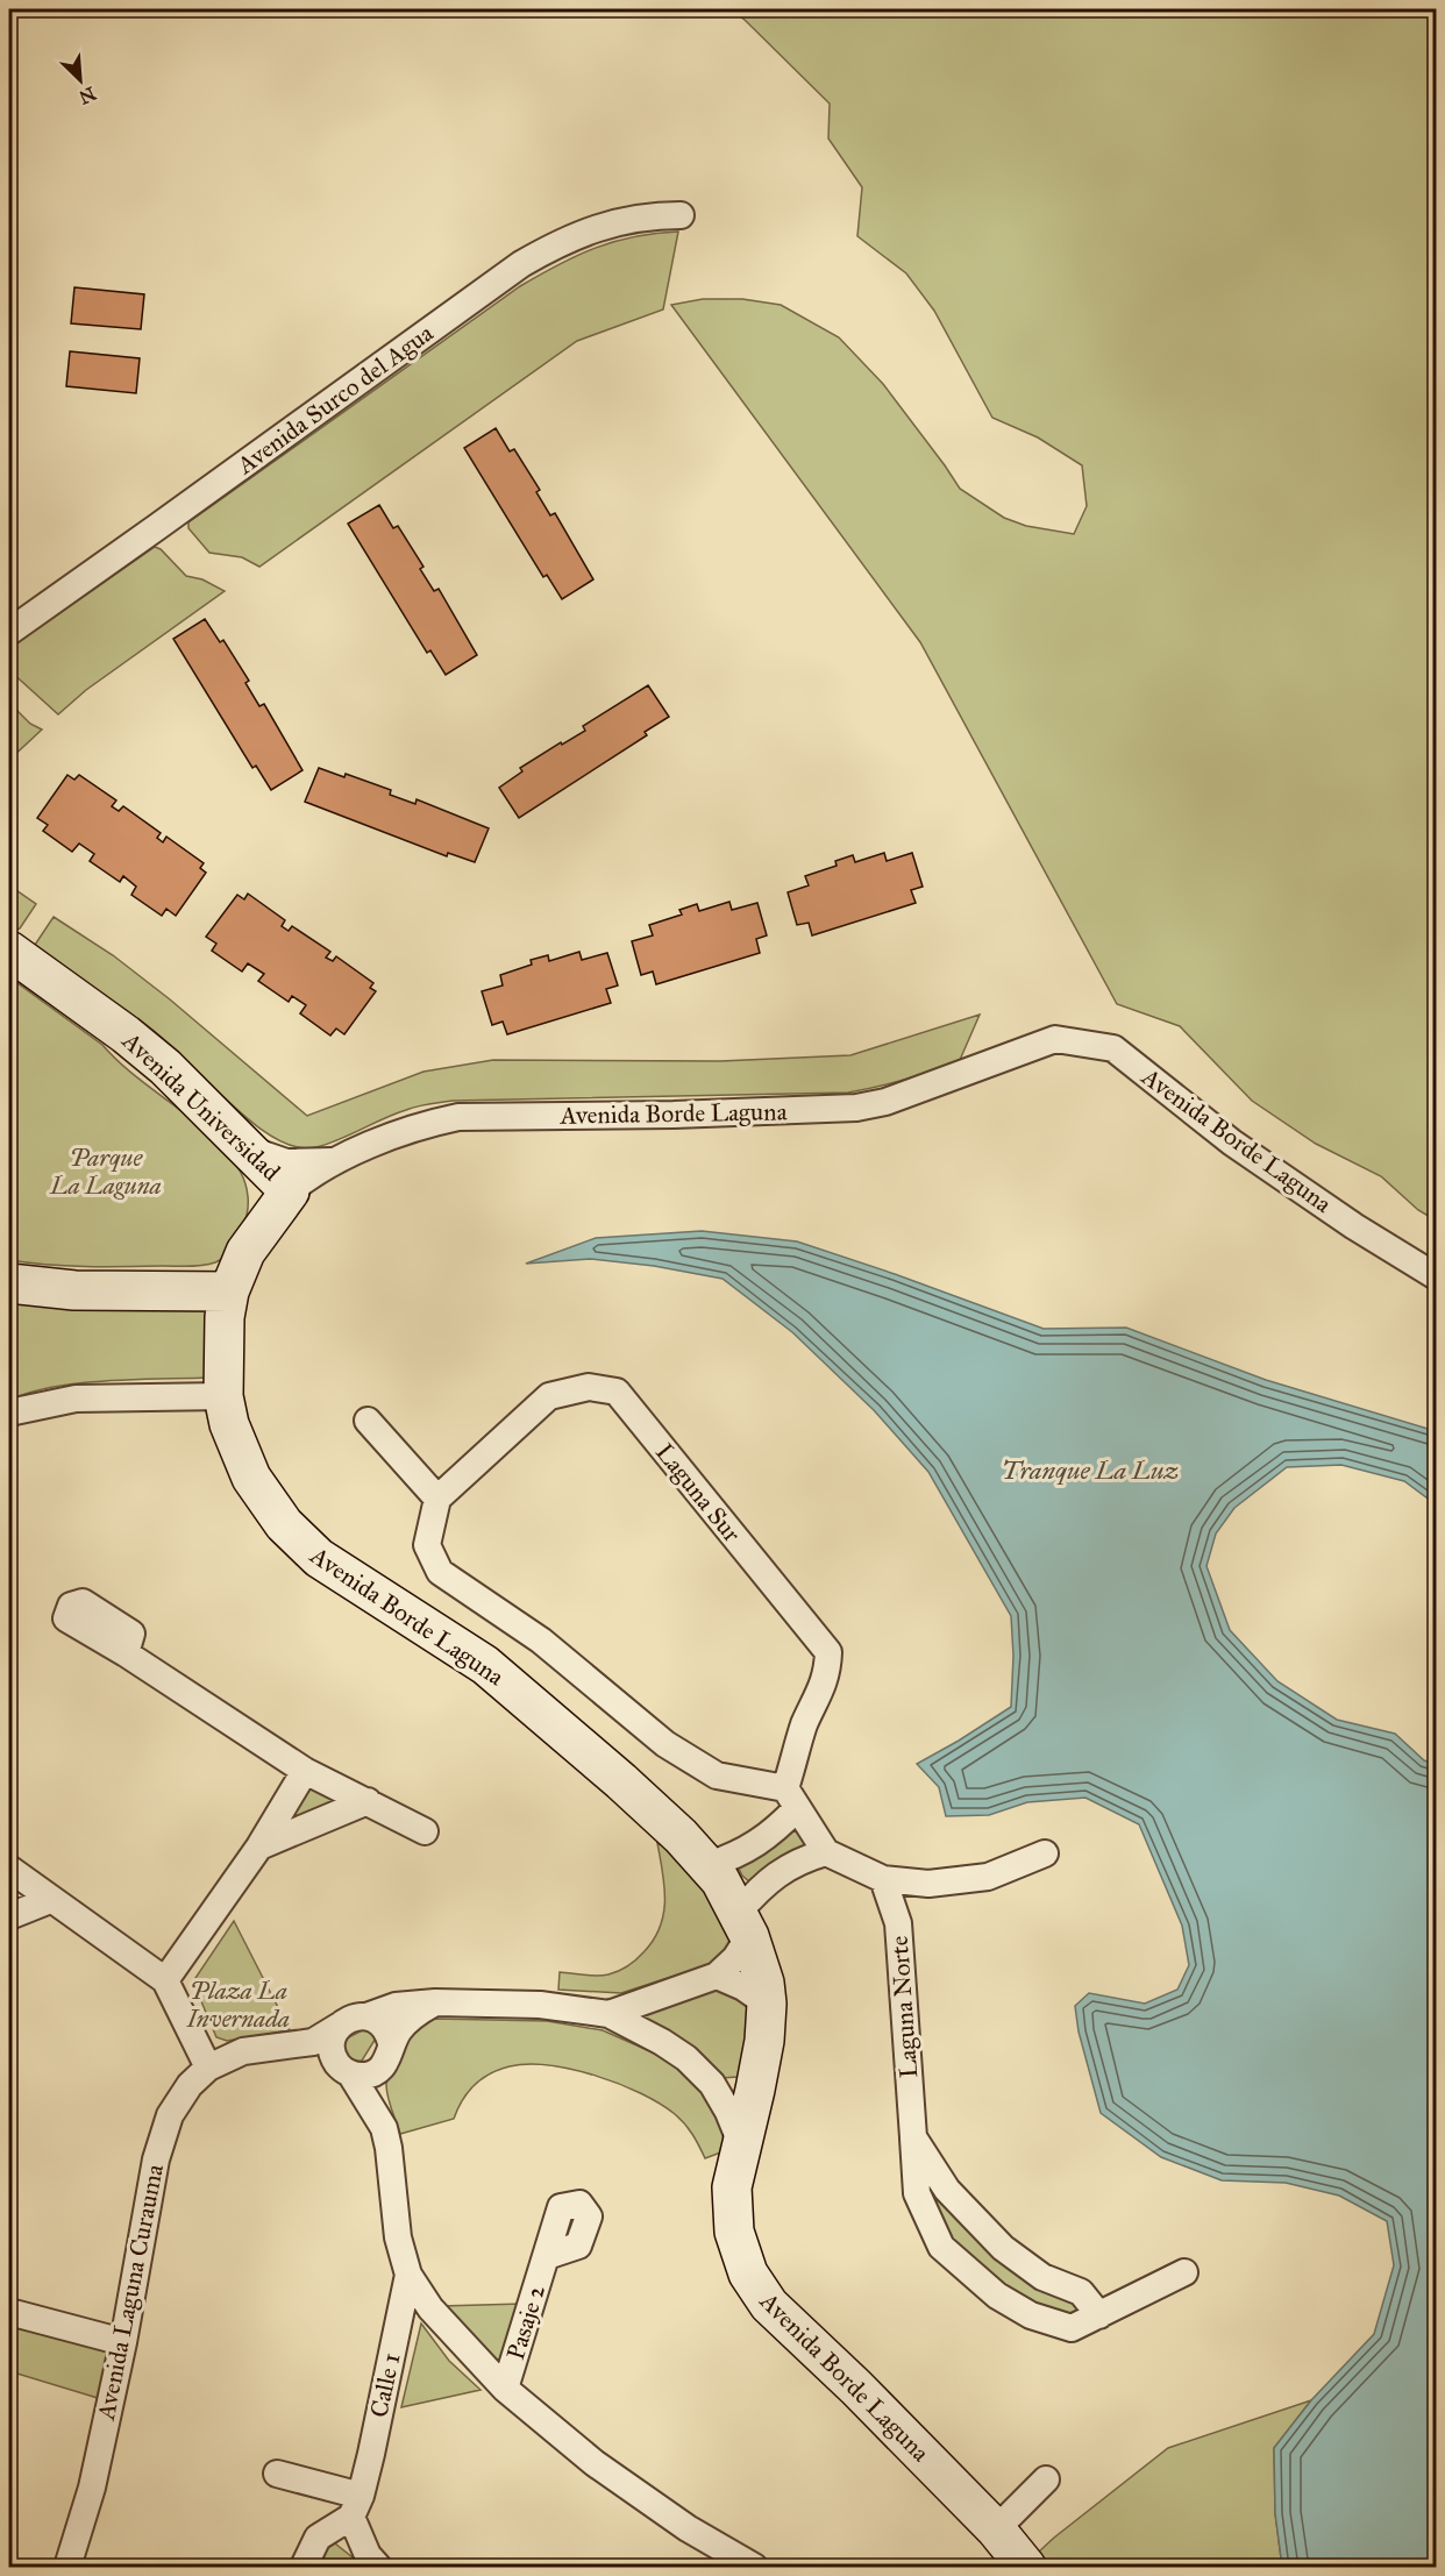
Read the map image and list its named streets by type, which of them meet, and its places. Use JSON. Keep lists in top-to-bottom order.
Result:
{
  "streets": {
    "street": [
      "Avenida Surco del Agua",
      "Avenida Universidad",
      "Avenida Borde Laguna",
      "Laguna Sur",
      "Laguna Norte",
      "Avenida Laguna Curauma",
      "Pasaje 2",
      "Calle 1"
    ]
  },
  "crossings": [
    ["Avenida Universidad", "Avenida Borde Laguna"],
    ["Avenida Borde Laguna", "Avenida Laguna Curauma"]
  ],
  "water": ["Tranque La Luz"],
  "parks": ["Parque La Laguna", "Plaza La Invernada"],
  "north": "bottom right"
}
